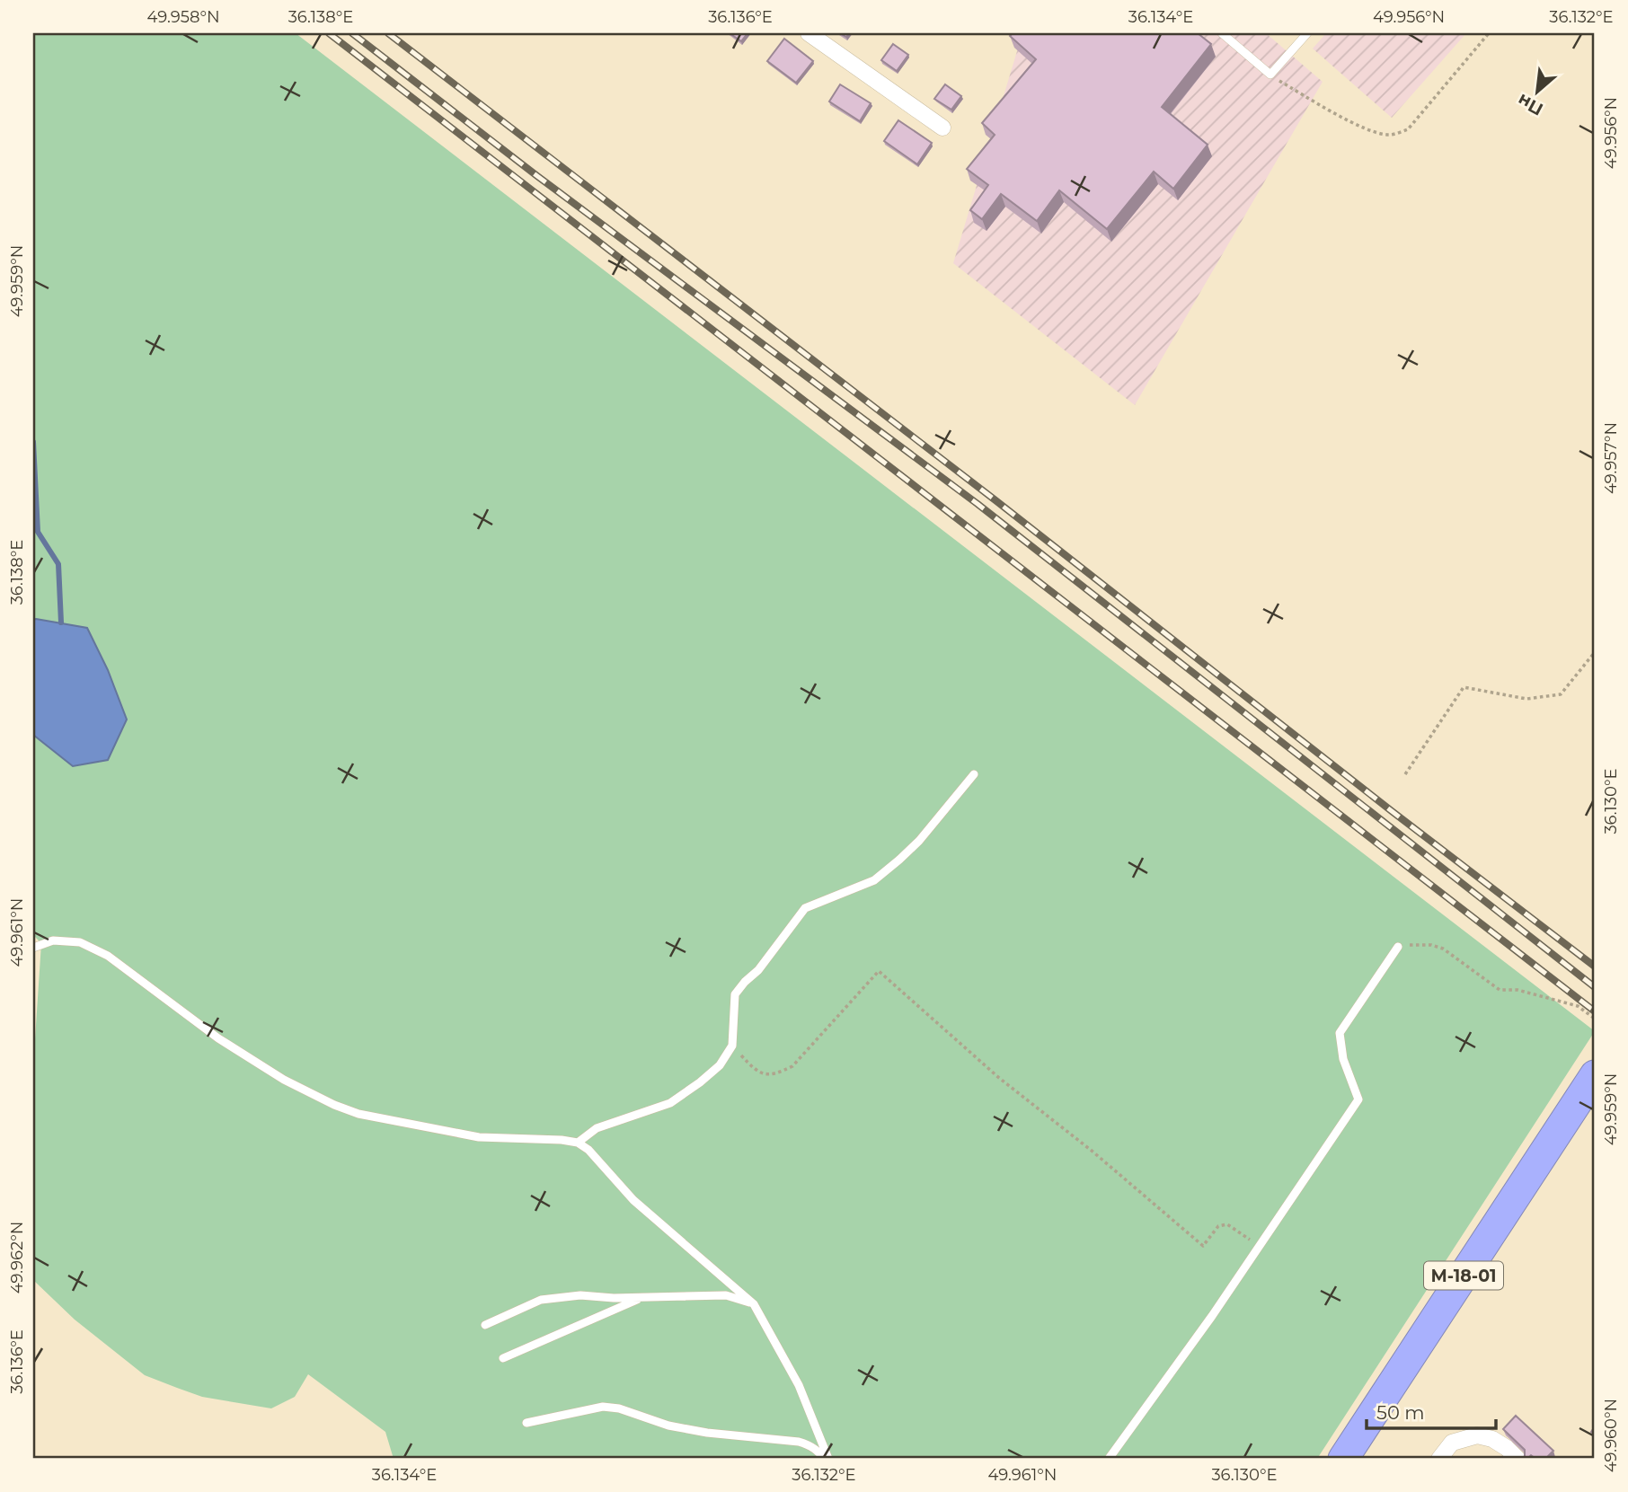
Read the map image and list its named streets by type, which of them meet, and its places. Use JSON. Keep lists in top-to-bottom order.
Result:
{
  "streets": {
    "highway": ["М-18-01"]
  },
  "scale_bar": "50 m",
  "north": "bottom left",
  "coordinates": [
    "49.958°N",
    "36.138°E",
    "36.136°E",
    "36.134°E",
    "49.956°N",
    "36.132°E",
    "49.959°N",
    "49.957°N",
    "36.130°E",
    "49.961°N",
    "49.962°N",
    "49.960°N"
  ]
}
